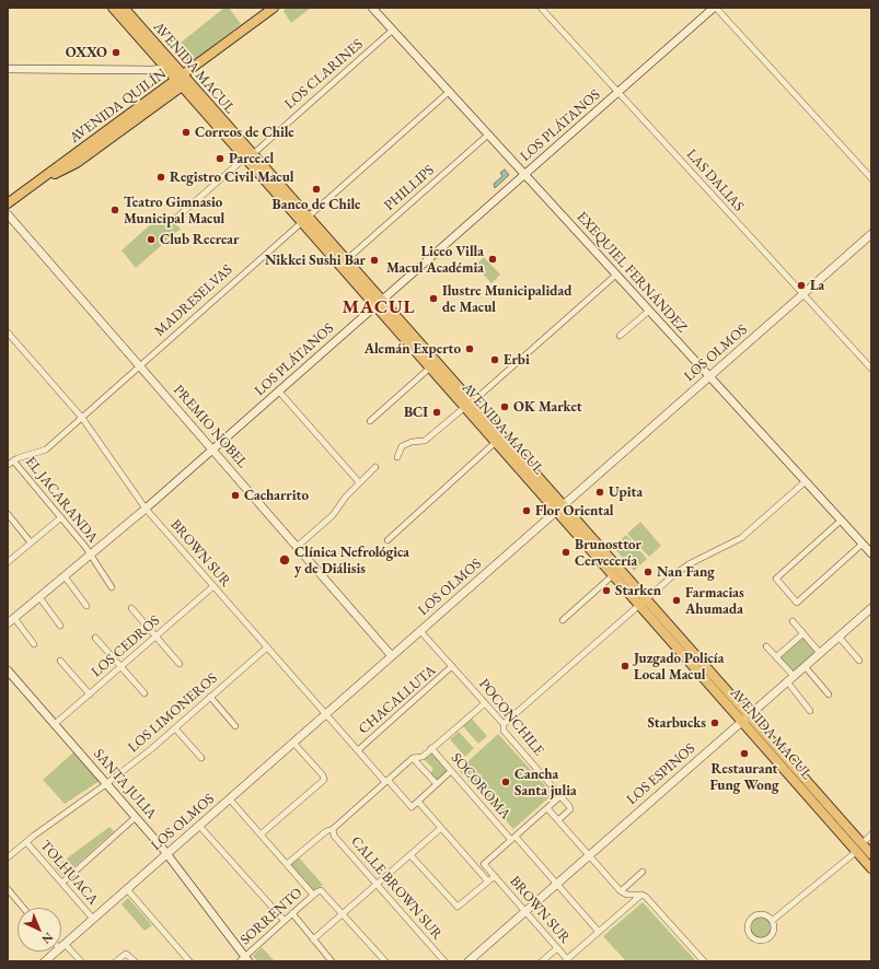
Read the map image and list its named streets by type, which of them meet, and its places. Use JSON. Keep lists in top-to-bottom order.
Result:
{
  "streets": {
    "main road": ["AVENIDA MACUL", "AVENIDA QUILÍN"],
    "street": [
      "LOS CLARINES",
      "LOS PLÁTANOS",
      "LAS DALIAS",
      "PHILLIPS",
      "EXEQUIEL FERNÁNDEZ",
      "MADRESELVAS",
      "LOS OLMOS",
      "PREMIO NOBEL",
      "EL JACARANDA",
      "BROWN SUR",
      "LOS CEDROS",
      "CHACALLUTA",
      "LOS LIMONEROS",
      "POCONCHILE",
      "LOS ESPINOS",
      "SANTA JULIA",
      "SOCOROMA",
      "TOLHUACA",
      "CALLE BROWN SUR",
      "SORRENTO"
    ]
  },
  "crossings": [
    ["AVENIDA MACUL", "LOS CLARINES"],
    ["AVENIDA MACUL", "AVENIDA QUILÍN"],
    ["AVENIDA MACUL", "LOS PLÁTANOS"],
    ["AVENIDA MACUL", "PHILLIPS"],
    ["AVENIDA MACUL", "MADRESELVAS"],
    ["AVENIDA MACUL", "LOS OLMOS"],
    ["AVENIDA MACUL", "LOS ESPINOS"],
    ["LOS CLARINES", "EXEQUIEL FERNÁNDEZ"],
    ["LOS PLÁTANOS", "LAS DALIAS"],
    ["LOS PLÁTANOS", "EXEQUIEL FERNÁNDEZ"],
    ["LOS PLÁTANOS", "PREMIO NOBEL"],
    ["LOS PLÁTANOS", "EL JACARANDA"],
    ["LOS PLÁTANOS", "BROWN SUR"],
    ["LAS DALIAS", "LOS OLMOS"],
    ["PHILLIPS", "EXEQUIEL FERNÁNDEZ"],
    ["EXEQUIEL FERNÁNDEZ", "MADRESELVAS"],
    ["EXEQUIEL FERNÁNDEZ", "LOS OLMOS"],
    ["MADRESELVAS", "PREMIO NOBEL"],
    ["MADRESELVAS", "EL JACARANDA"],
    ["MADRESELVAS", "BROWN SUR"],
    ["LOS OLMOS", "PREMIO NOBEL"],
    ["LOS OLMOS", "BROWN SUR"],
    ["LOS OLMOS", "POCONCHILE"],
    ["LOS OLMOS", "SANTA JULIA"],
    ["LOS OLMOS", "TOLHUACA"],
    ["BROWN SUR", "LOS CEDROS"],
    ["BROWN SUR", "CHACALLUTA"],
    ["BROWN SUR", "LOS LIMONEROS"],
    ["BROWN SUR", "POCONCHILE"],
    ["BROWN SUR", "LOS ESPINOS"],
    ["BROWN SUR", "SOCOROMA"],
    ["LOS CEDROS", "SANTA JULIA"],
    ["CHACALLUTA", "POCONCHILE"],
    ["LOS LIMONEROS", "SANTA JULIA"],
    ["LOS LIMONEROS", "TOLHUACA"],
    ["LOS ESPINOS", "SOCOROMA"],
    ["SANTA JULIA", "SORRENTO"]
  ],
  "districts": ["MACUL"],
  "places": [
    "OXXO",
    "Correos de Chile",
    "Parce.cl",
    "Registro Civil Macul",
    "Banco de Chile",
    "Teatro Gimnasio Municipal Macul",
    "Club Recrear",
    "Liceo Villa Macul Académia",
    "Nikkei Sushi Bar",
    "La",
    "Ilustre Municipalidad de Macul",
    "Alemán Experto",
    "Erbi",
    "OK Market",
    "BCI",
    "Upita",
    "Cacharrito",
    "Flor Oriental",
    "Brunosttor Cervecería",
    "Clínica Nefrológica y de Diálisis",
    "Nan Fang",
    "Starken",
    "Farmacias Ahumada",
    "Juzgado Policía Local Macul",
    "Starbucks",
    "Restaurant Fung Wong",
    "Cancha Santa julia"
  ],
  "north": "bottom right"
}
